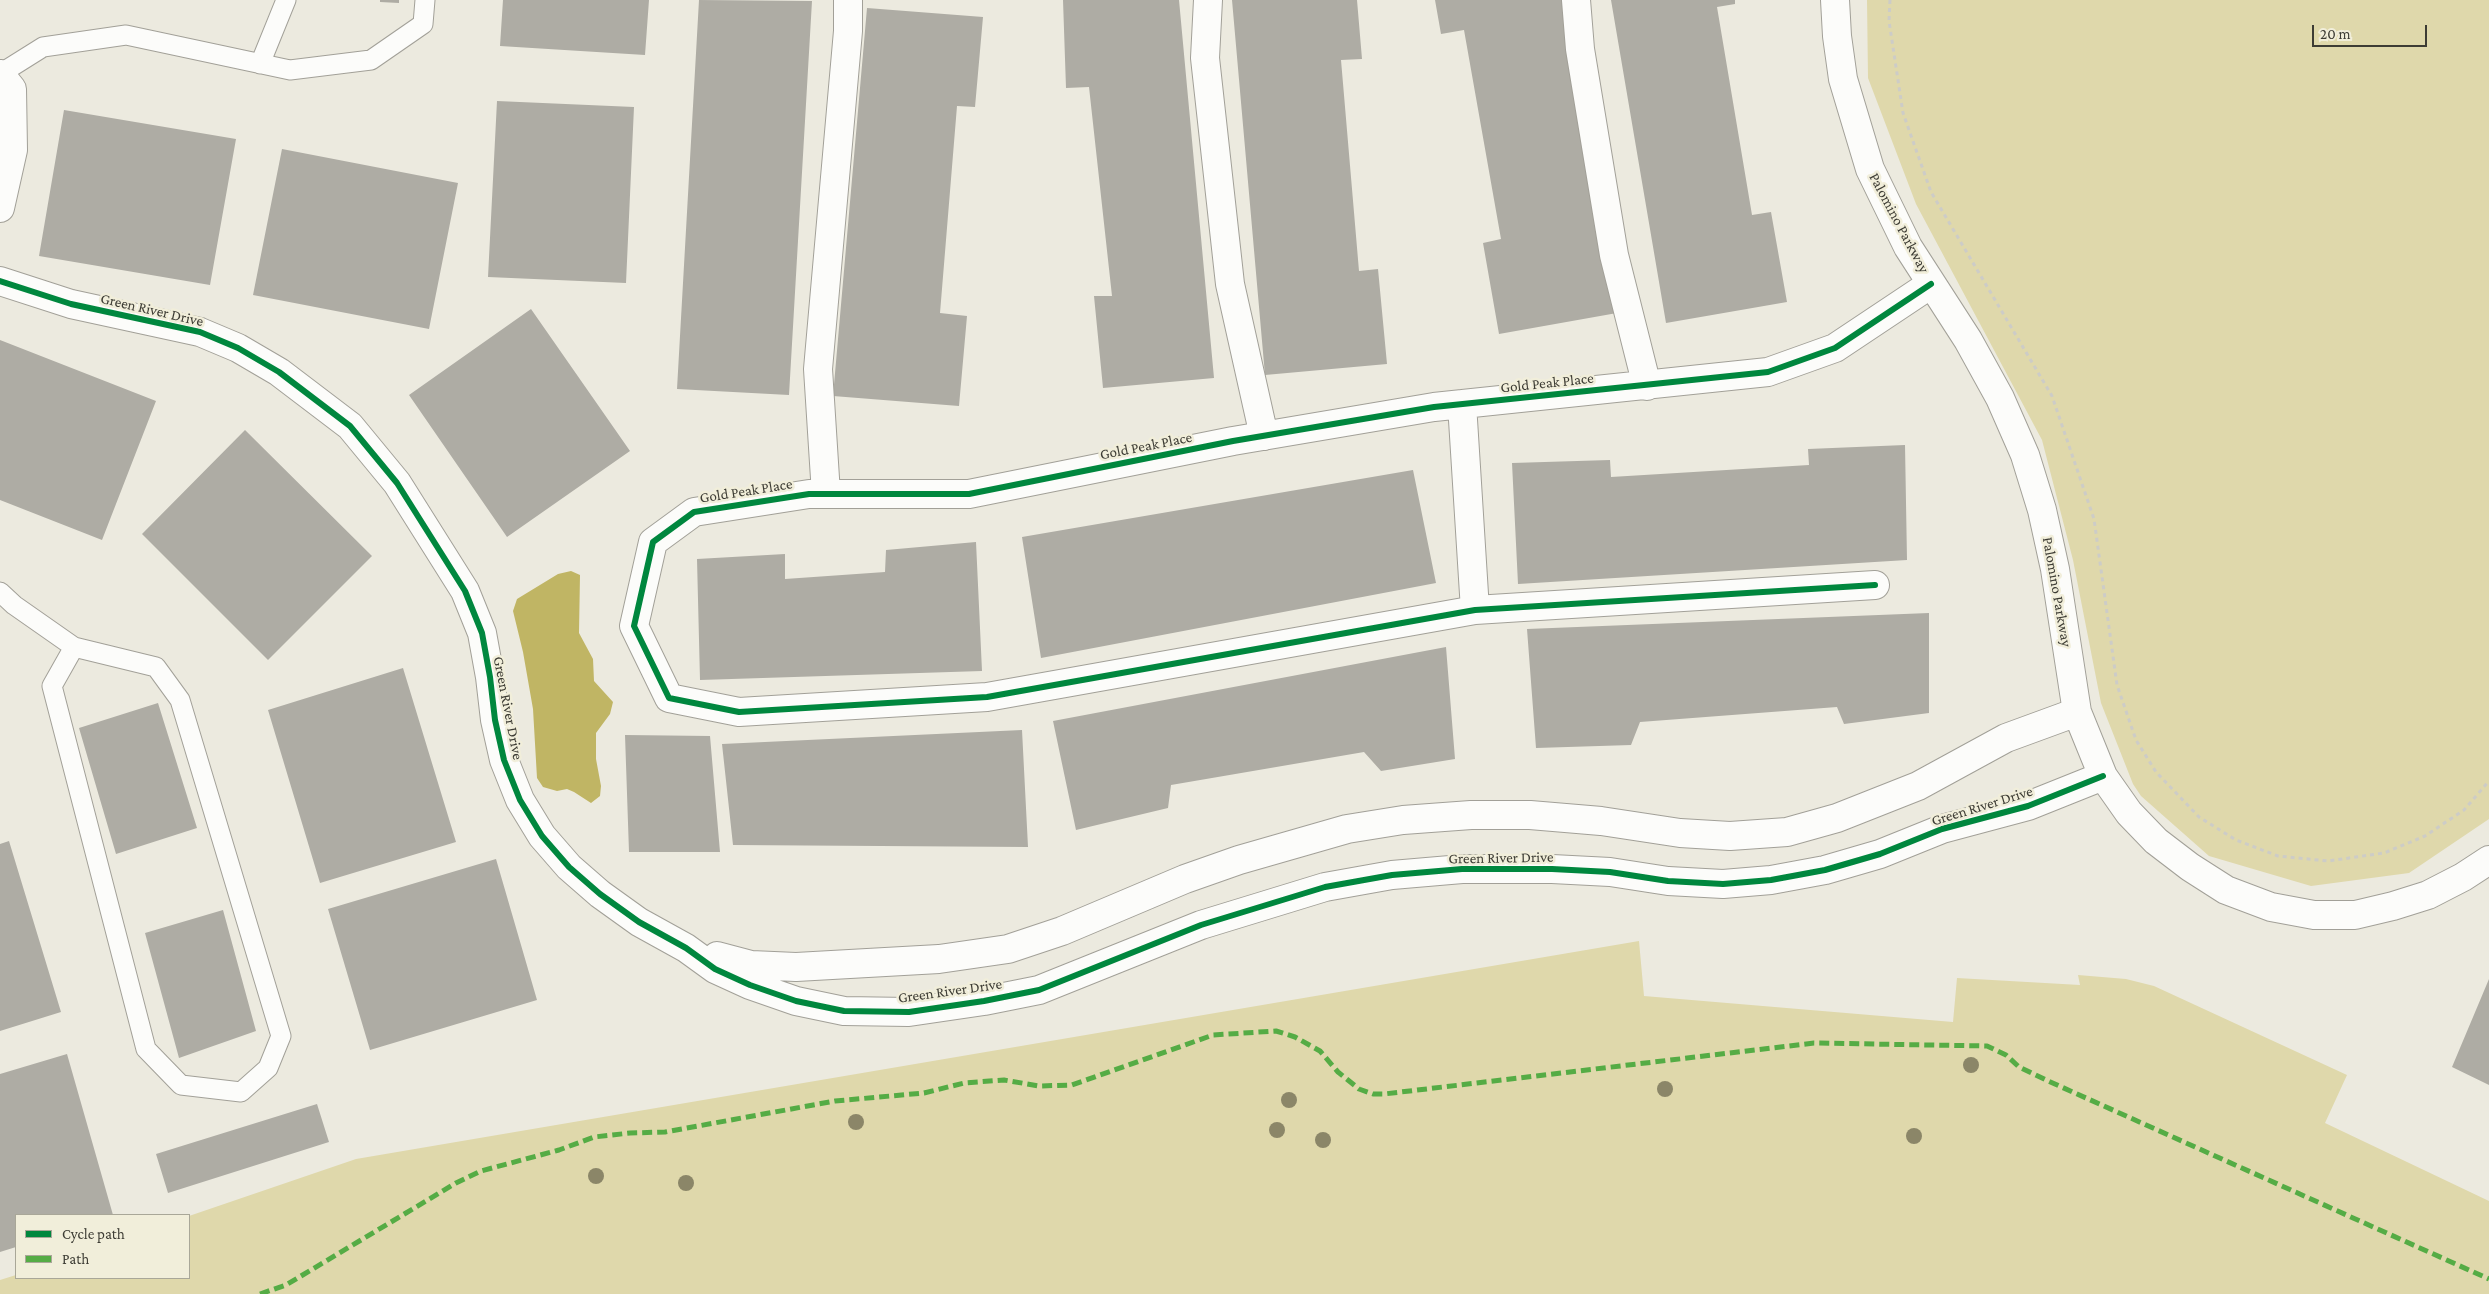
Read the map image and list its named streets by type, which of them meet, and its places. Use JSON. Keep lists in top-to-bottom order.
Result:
{
  "streets": {
    "street": ["Palomino Parkway", "Green River Drive", "Gold Peak Place"]
  },
  "crossings": [
    ["Palomino Parkway", "Green River Drive"],
    ["Palomino Parkway", "Gold Peak Place"]
  ],
  "legend": ["Cycle path", "Path"],
  "scale_bar": "20 m"
}
